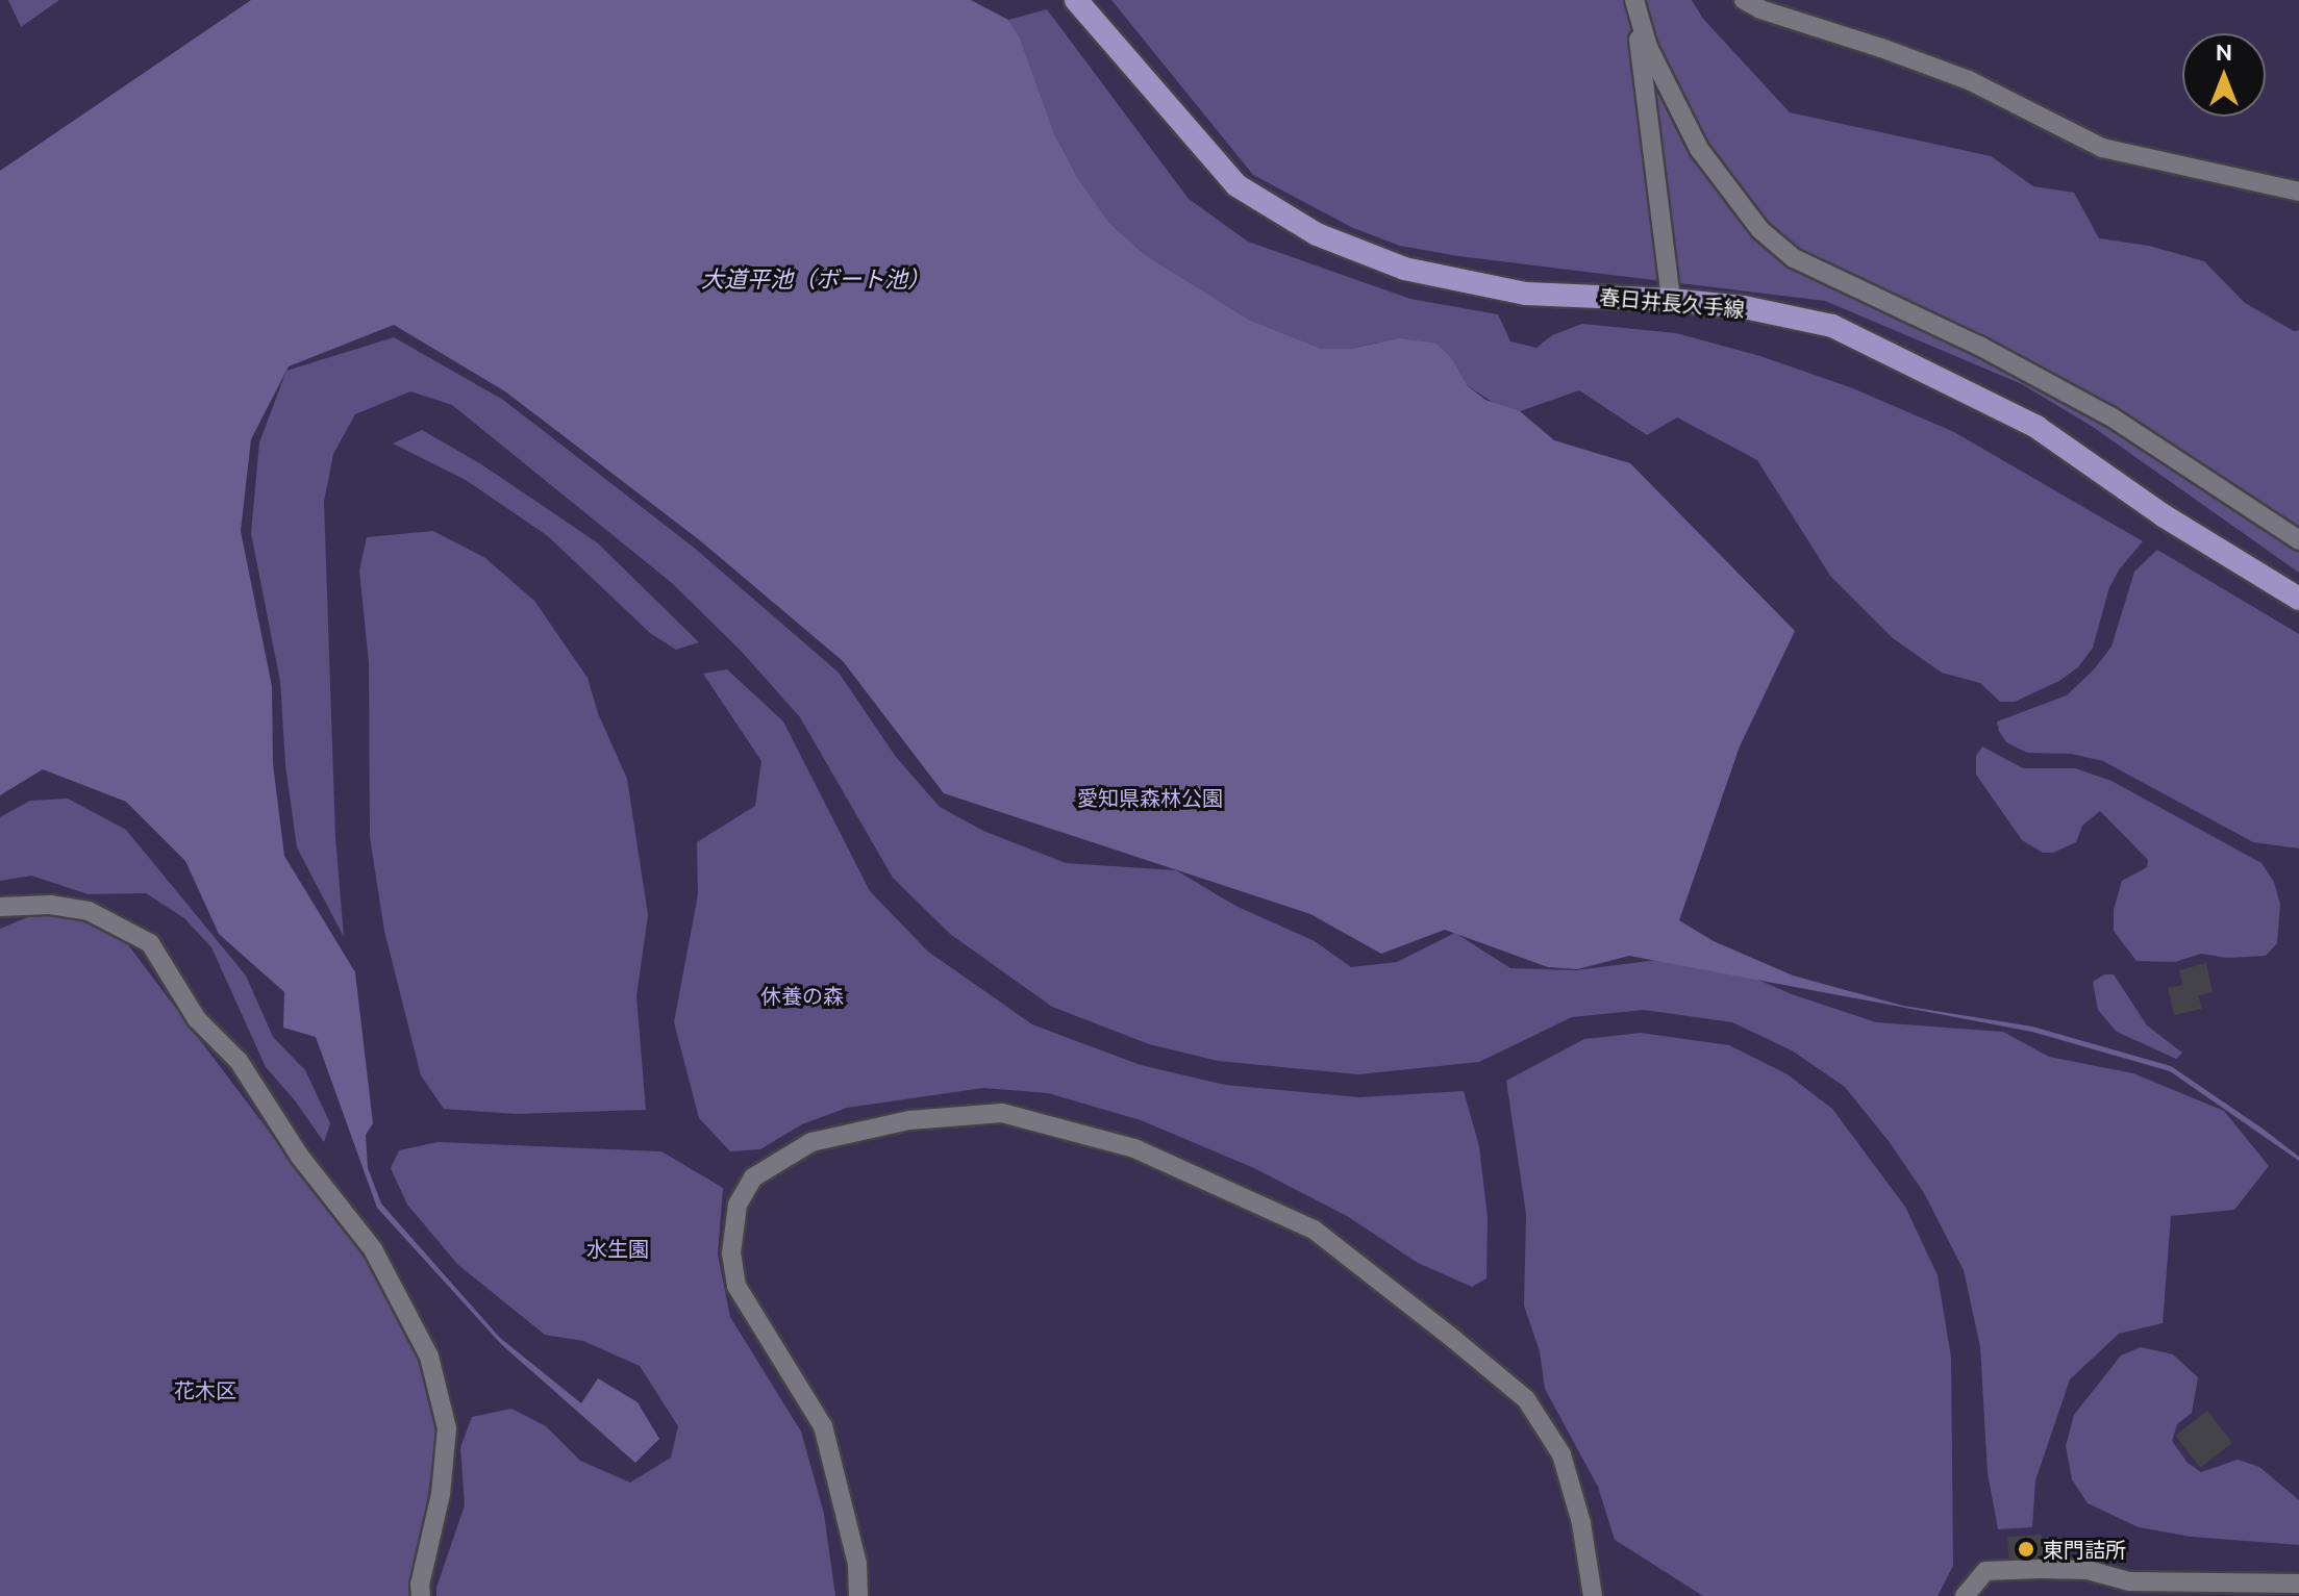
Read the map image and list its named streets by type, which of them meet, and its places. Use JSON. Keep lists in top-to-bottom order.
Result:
{
  "streets": {
    "main road": ["春日井長久手線"]
  },
  "water": ["大道平池（ボート池）"],
  "parks": [
    "愛知県森林公園",
    "休養の森",
    "水生園",
    "花木区"
  ],
  "places": ["東門詰所"],
  "north": "top"
}
